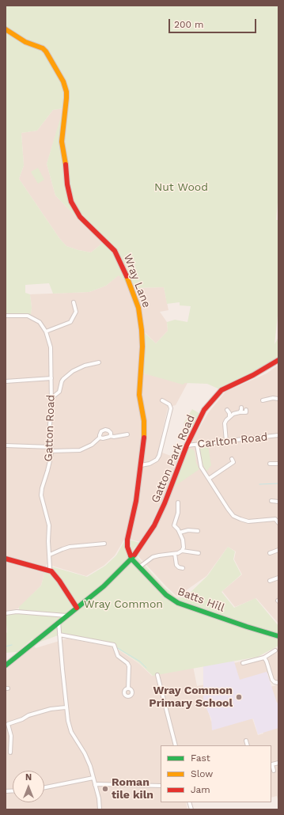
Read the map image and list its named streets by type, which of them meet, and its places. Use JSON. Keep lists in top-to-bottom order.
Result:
{
  "streets": {
    "street": [
      "Wray Lane",
      "Gatton Road",
      "Carlton Road",
      "Gatton Park Road",
      "Batts Hill"
    ]
  },
  "crossings": [
    ["Wray Lane", "Gatton Park Road"],
    ["Wray Lane", "Batts Hill"],
    ["Carlton Road", "Gatton Park Road"],
    ["Gatton Park Road", "Batts Hill"]
  ],
  "parks": ["Nut Wood", "Wray Common"],
  "places": ["Wray Common Primary School", "Roman tile kiln"],
  "legend": ["Fast", "Slow", "Jam"],
  "scale_bar": "200 m",
  "north": "top"
}
